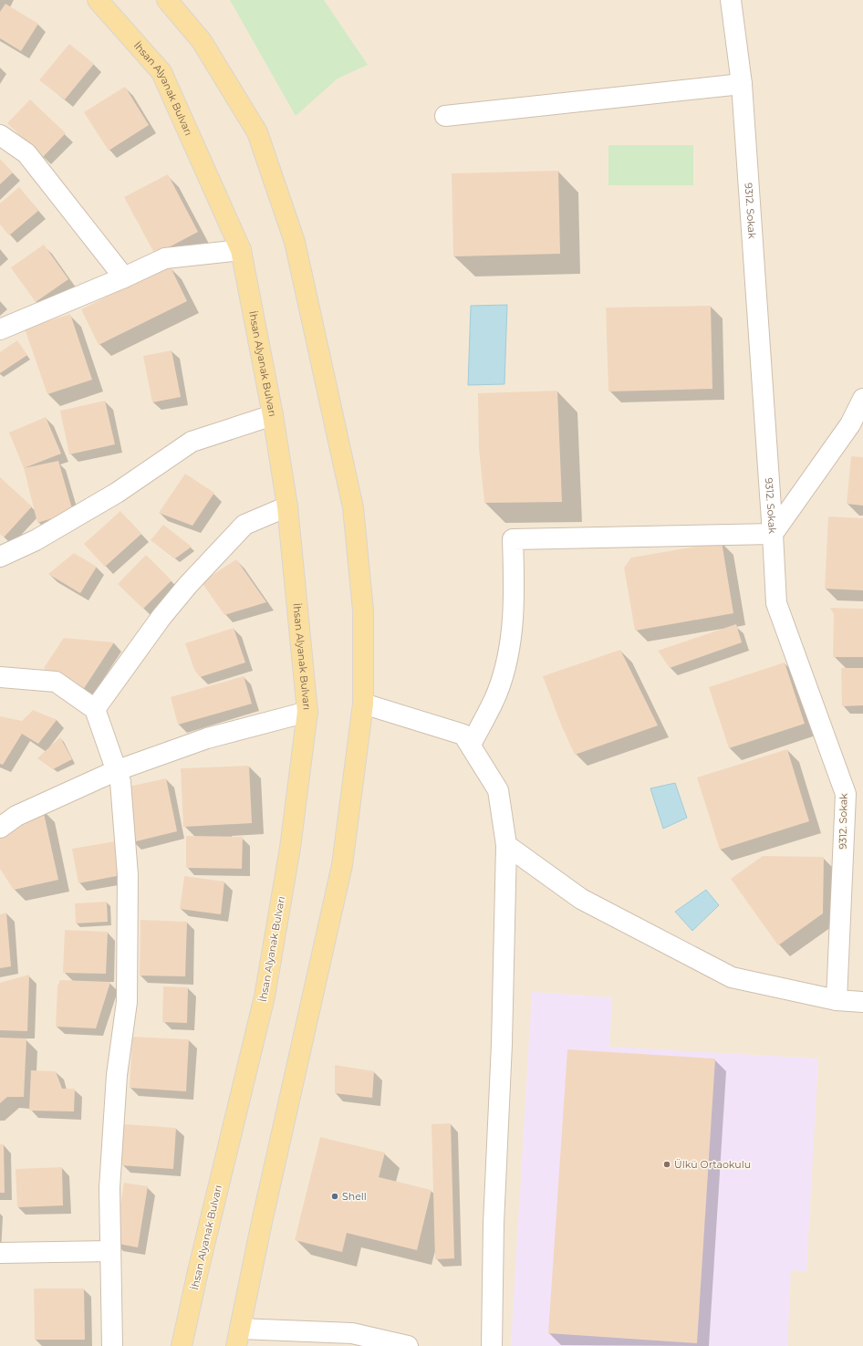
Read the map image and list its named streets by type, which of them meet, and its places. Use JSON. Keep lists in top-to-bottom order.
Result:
{
  "streets": {
    "main road": ["İhsan Alyanak Bulvarı"],
    "street": ["9312. Sokak"]
  },
  "places": ["Ülkü Ortaokulu", "Shell"]
}
